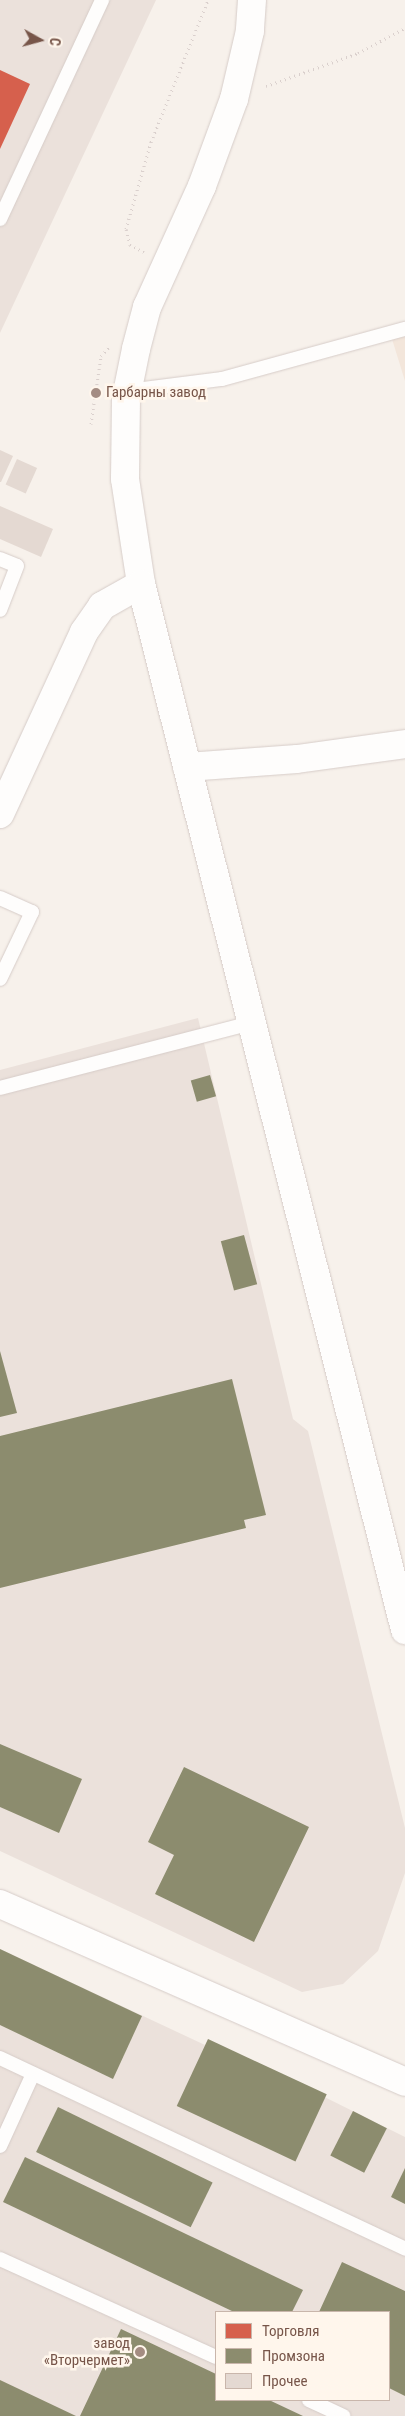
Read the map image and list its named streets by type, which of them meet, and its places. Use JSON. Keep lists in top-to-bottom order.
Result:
{
  "places": ["Гарбарны завод", "завод «Вторчермет»"],
  "legend": ["Торговля", "Промзона", "Прочее"],
  "north": "right"
}
